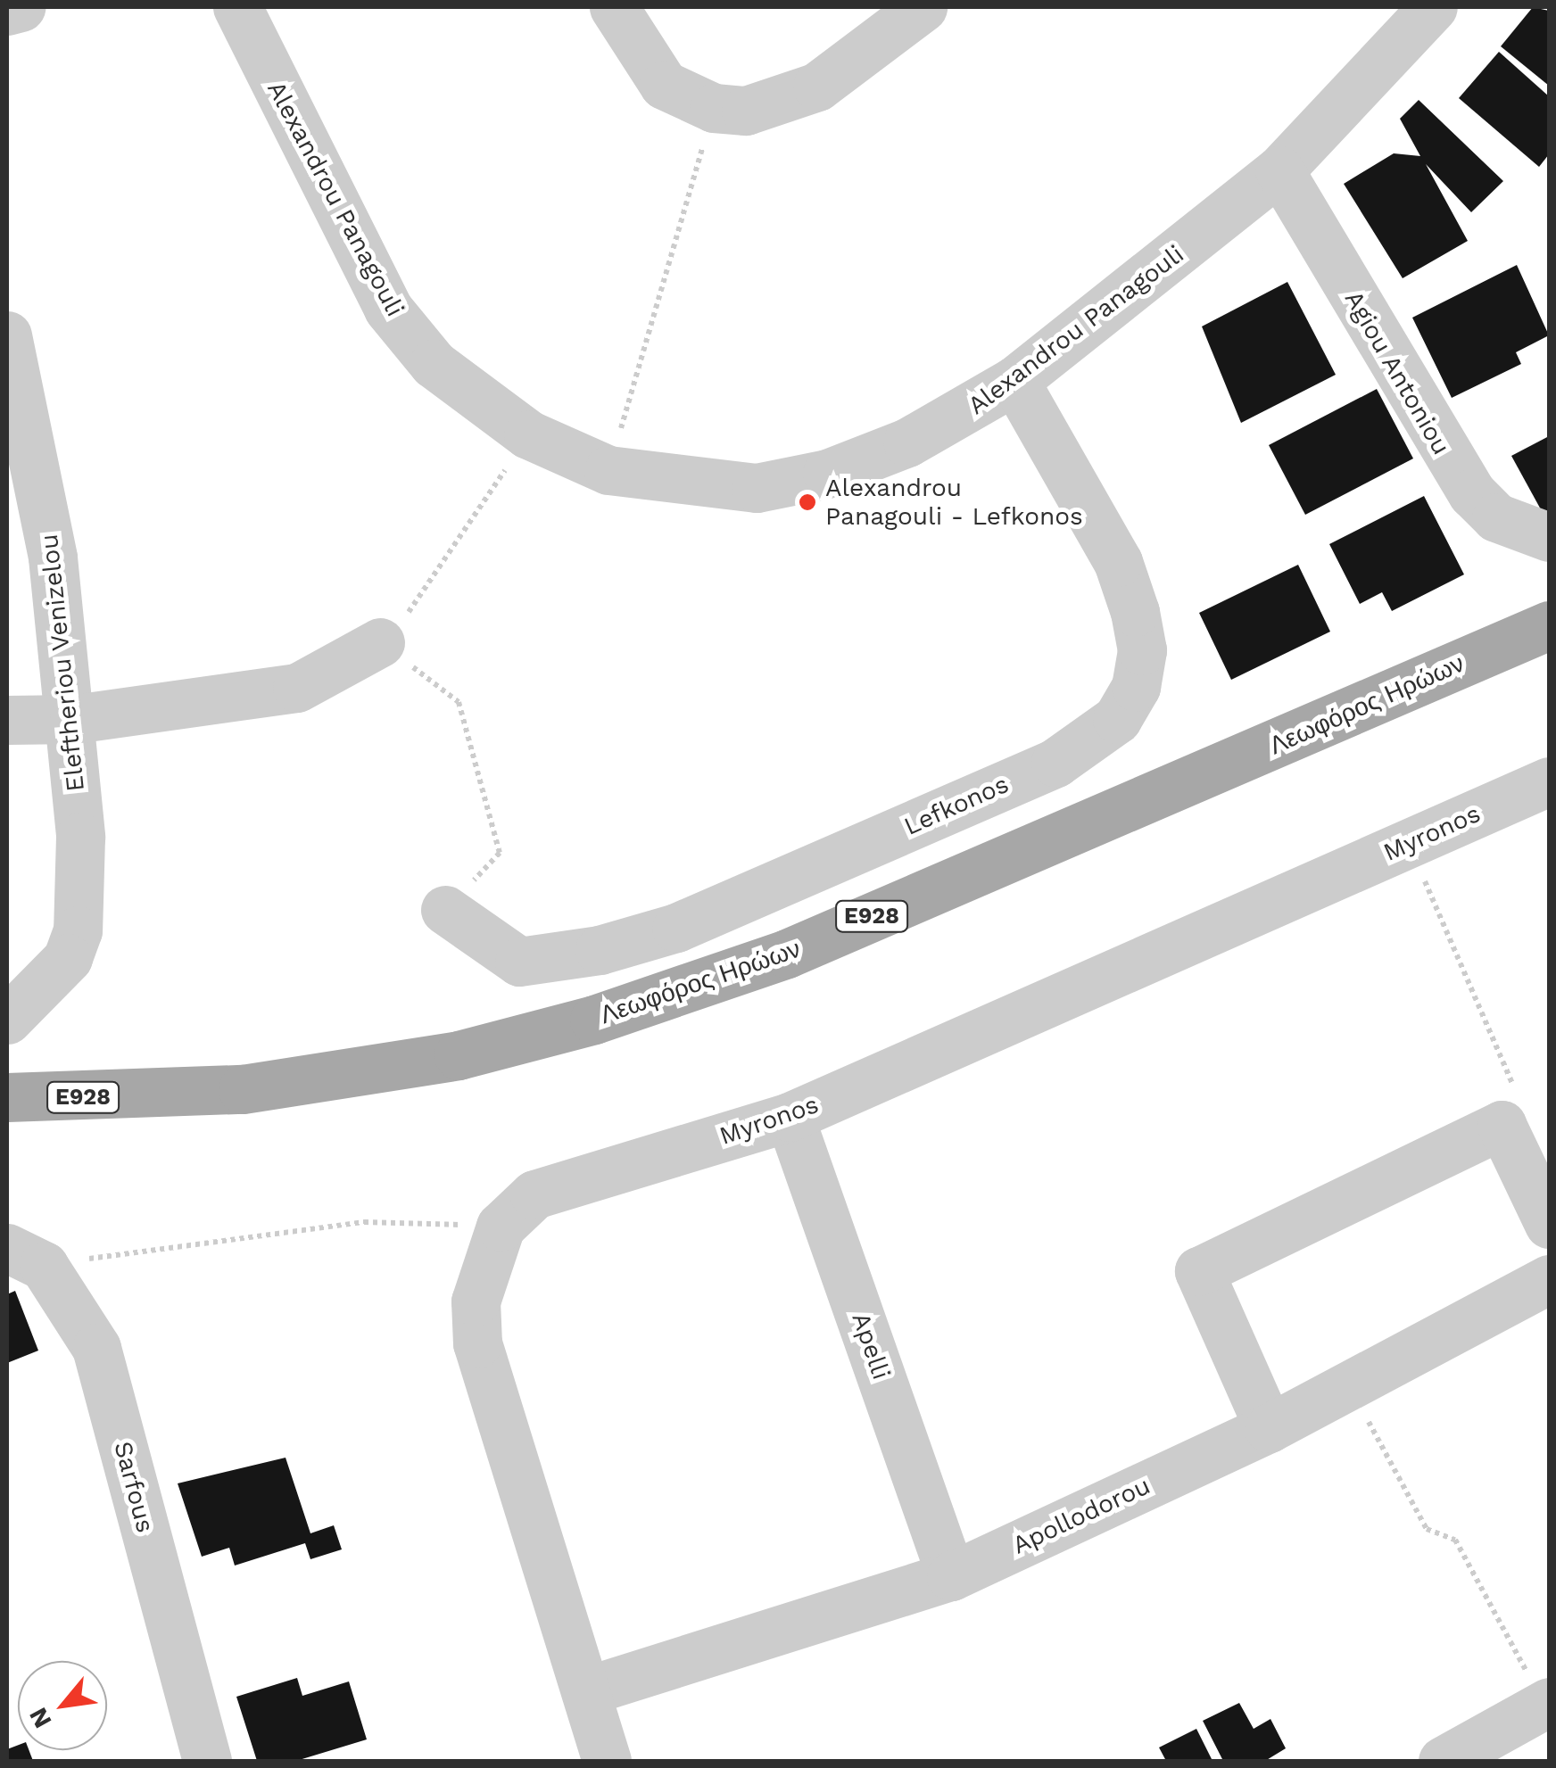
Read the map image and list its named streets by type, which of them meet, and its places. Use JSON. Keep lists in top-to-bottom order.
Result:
{
  "streets": {
    "main road": ["Λεωφόρος Ηρώων", "E928"],
    "street": [
      "Alexandrou Panagouli",
      "Agiou Antoniou",
      "Eleftheriou Venizelou",
      "Lefkonos",
      "Myronos",
      "Apelli",
      "Sarfous",
      "Apollodorou"
    ]
  },
  "crossings": [
    ["Alexandrou Panagouli", "Agiou Antoniou"],
    ["Alexandrou Panagouli", "Lefkonos"],
    ["Myronos", "Apelli"],
    ["Myronos", "Apollodorou"],
    ["Apelli", "Apollodorou"]
  ],
  "places": ["Alexandrou Panagouli - Lefkonos"],
  "north": "bottom left"
}
